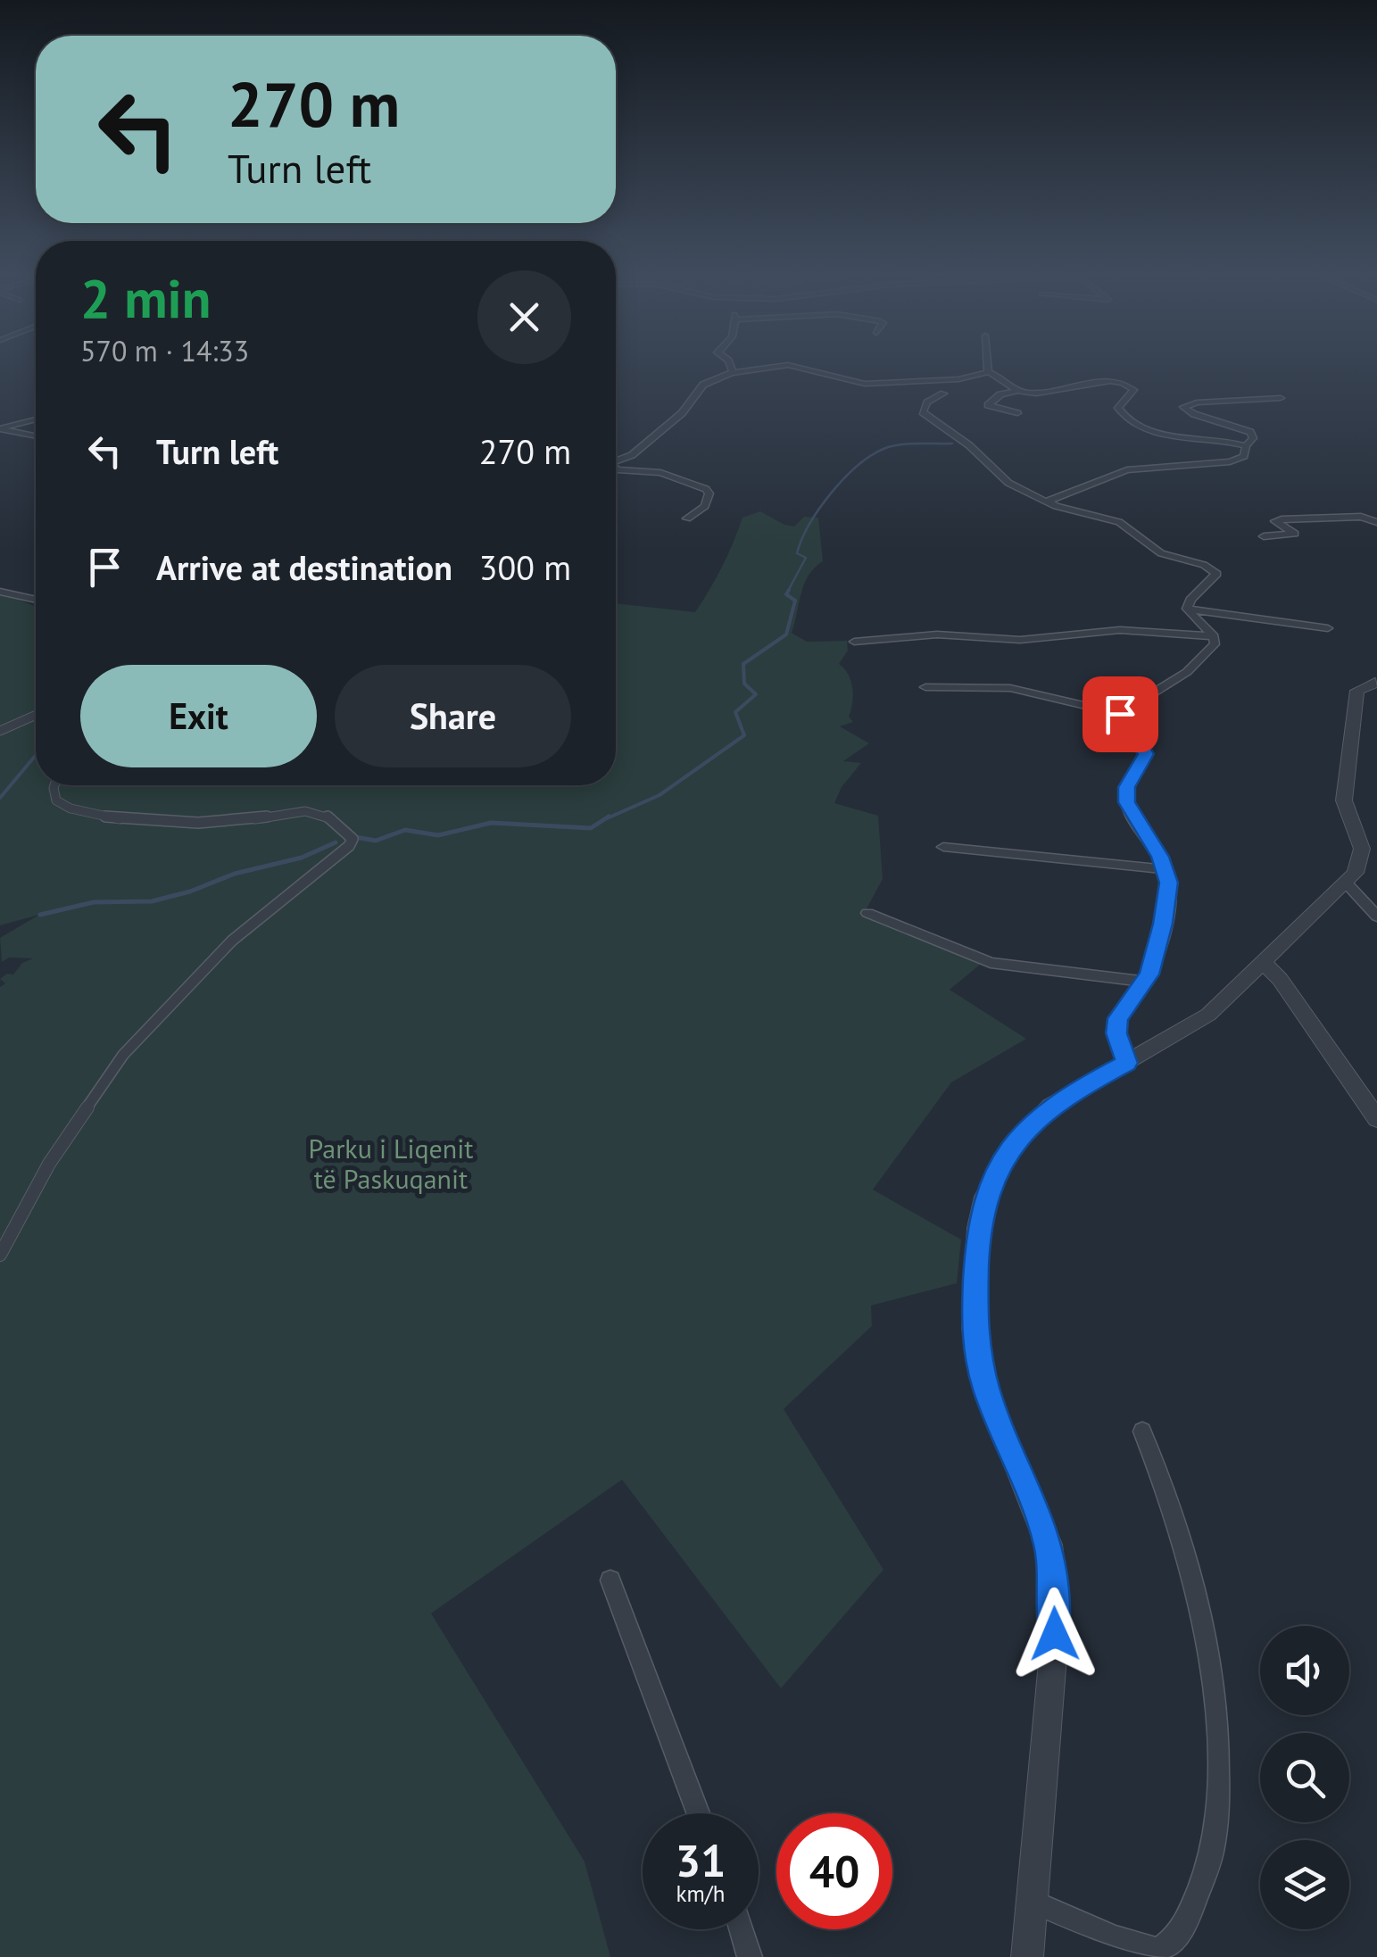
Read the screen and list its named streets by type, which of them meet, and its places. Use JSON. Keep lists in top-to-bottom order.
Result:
{
  "parks": ["Parku i Liqenit të Paskuqanit"],
  "page": {
    "turn": ["270 m", "Turn left"],
    "heading": ["2 min", "570 m · 14:33"],
    "list": [
      {
        "name": "Turn left",
        "value": "270 m"
      },
      {
        "name": "Arrive at destination",
        "value": "300 m"
      }
    ],
    "buttons": ["Exit", "Share"],
    "speed": "31 km/h",
    "limit": "40"
  }
}
